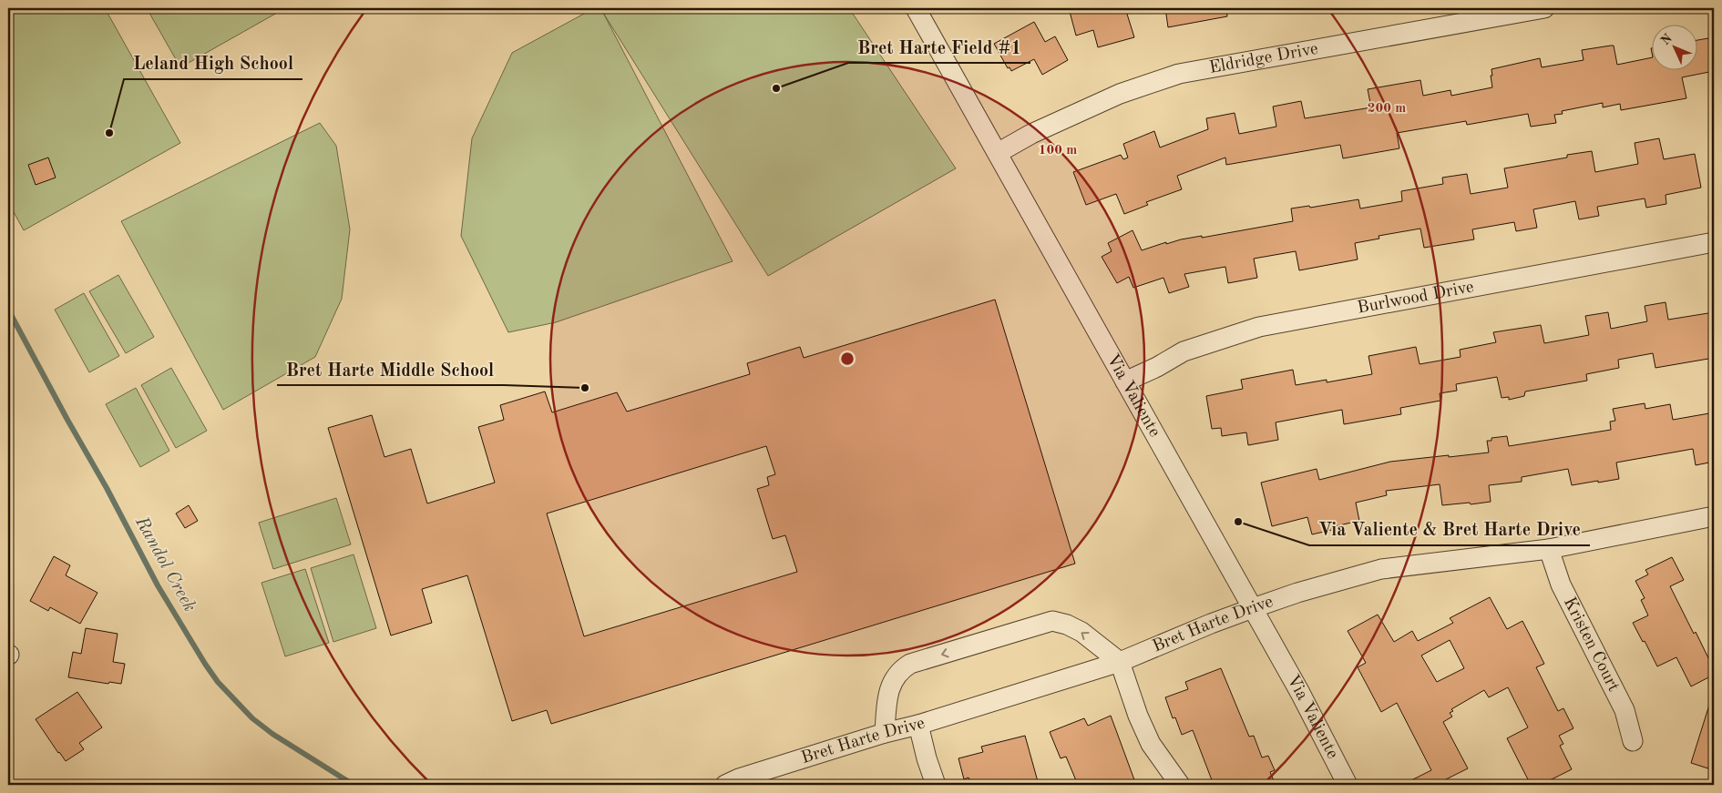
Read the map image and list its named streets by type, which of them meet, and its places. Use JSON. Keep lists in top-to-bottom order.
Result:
{
  "streets": {
    "street": [
      "Eldridge Drive",
      "Burlwood Drive",
      "Via Valiente",
      "Bret Harte Drive",
      "Kristen Court"
    ]
  },
  "crossings": [
    ["Eldridge Drive", "Via Valiente"],
    ["Burlwood Drive", "Via Valiente"],
    ["Via Valiente", "Bret Harte Drive"],
    ["Bret Harte Drive", "Kristen Court"]
  ],
  "water": ["Randol Creek"],
  "places": [
    "Bret Harte Field #1",
    "Leland High School",
    "Bret Harte Middle School",
    "Via Valiente & Bret Harte Drive"
  ],
  "north": "top left",
  "rings": ["200 m", "100 m"]
}
